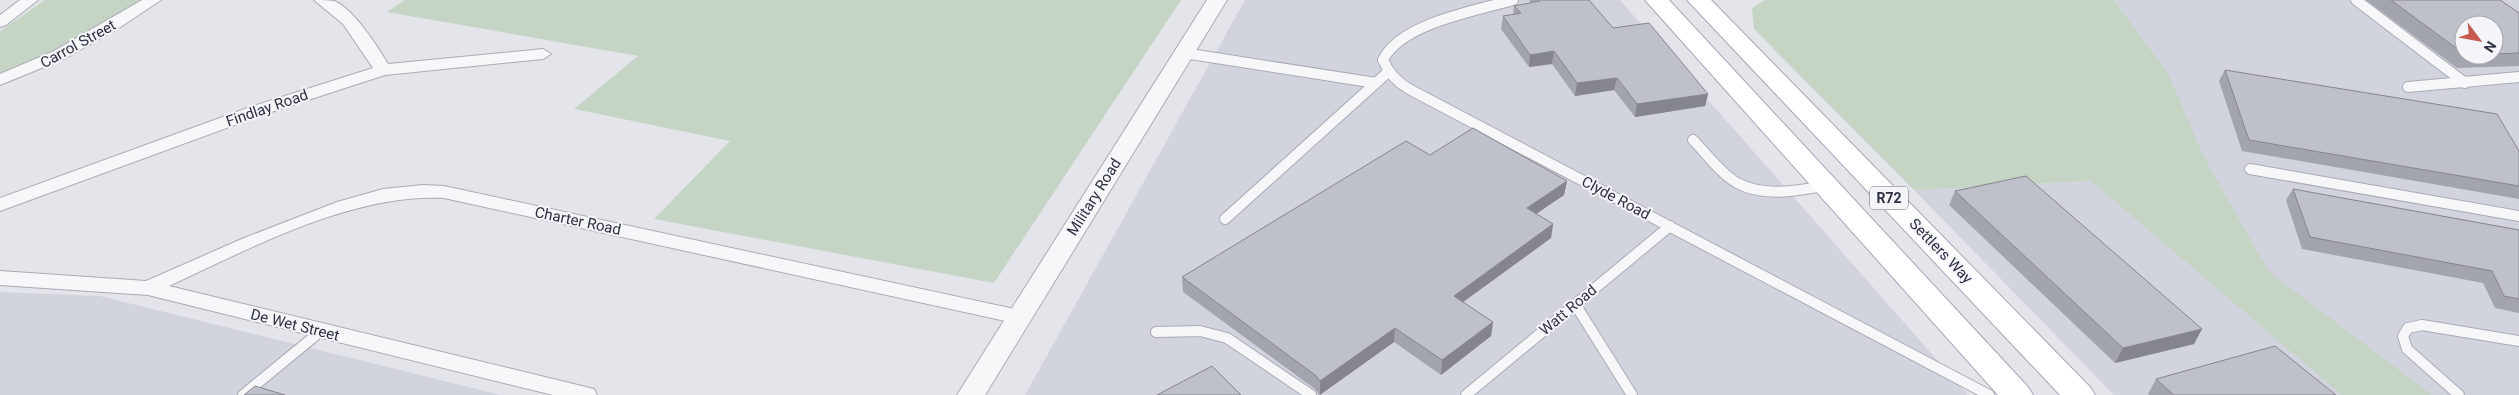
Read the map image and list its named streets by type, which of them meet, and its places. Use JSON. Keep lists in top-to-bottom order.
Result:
{
  "streets": {
    "main road": ["R72", "Settlers Way"],
    "street": [
      "Carrol Street",
      "Findlay Road",
      "Military Road",
      "Charter Road",
      "De Wet Street"
    ],
    "lane": ["Clyde Road", "Watt Road"]
  },
  "crossings": [
    ["Military Road", "Charter Road"],
    ["Clyde Road", "Watt Road"],
    ["Charter Road", "De Wet Street"]
  ],
  "north": "bottom right"
}
